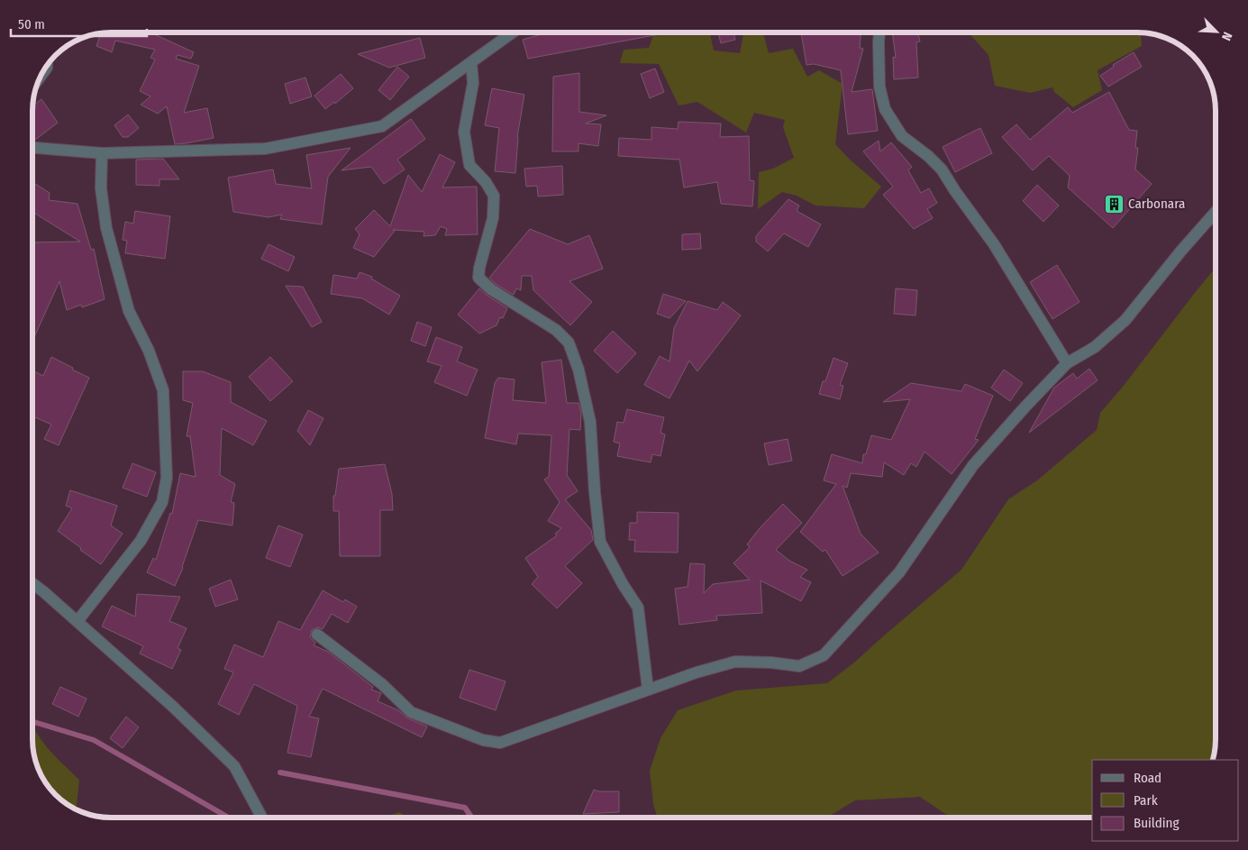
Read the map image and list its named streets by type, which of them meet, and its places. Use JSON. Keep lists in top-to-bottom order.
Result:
{
  "places": {
    "building": ["Carbonara"]
  },
  "legend": ["Road", "Park", "Building"],
  "scale_bar": "50 m",
  "north": "bottom right"
}
